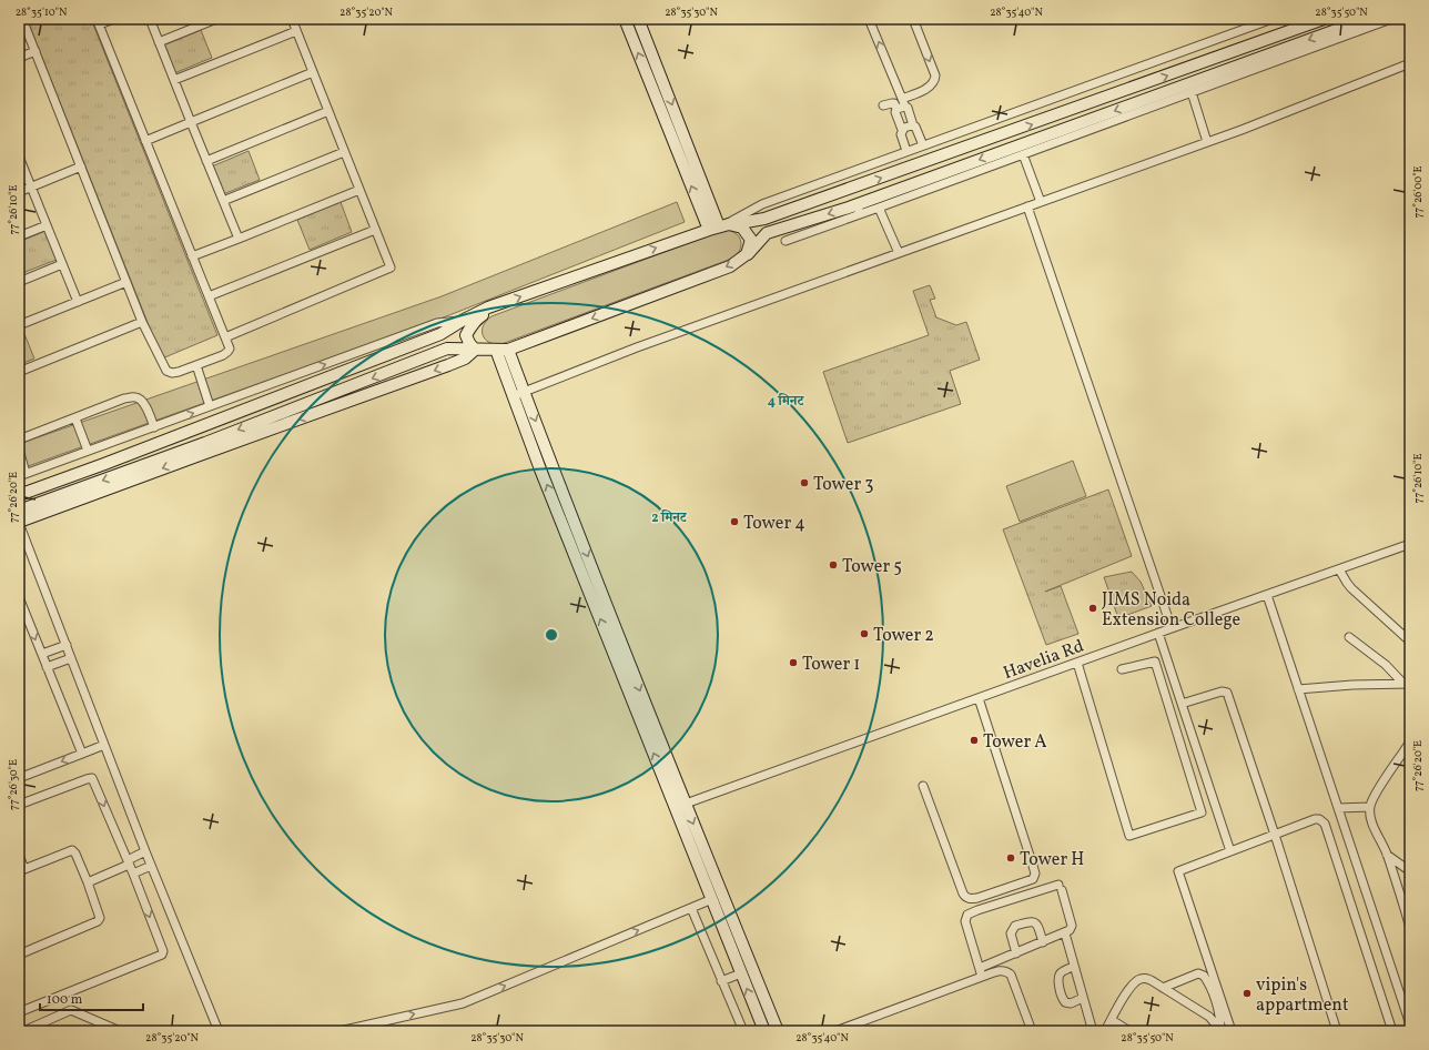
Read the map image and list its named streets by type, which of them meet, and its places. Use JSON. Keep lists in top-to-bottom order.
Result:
{
  "streets": {
    "street": ["Havelia Rd"]
  },
  "places": [
    "Tower 3",
    "Tower 4",
    "Tower 5",
    "JIMS Noida Extension College",
    "Tower 2",
    "Tower 1",
    "Tower A",
    "Tower H",
    "vipin's appartment"
  ],
  "scale_bar": "100 m",
  "coordinates": [
    "28°35'10\"N",
    "28°35'20\"N",
    "28°35'30\"N",
    "28°35'40\"N",
    "28°35'50\"N",
    "77°26'00\"E",
    "77°26'10\"E",
    "77°26'20\"E",
    "77°26'30\"E"
  ],
  "rings": ["4 मिनट", "2 मिनट"]
}
